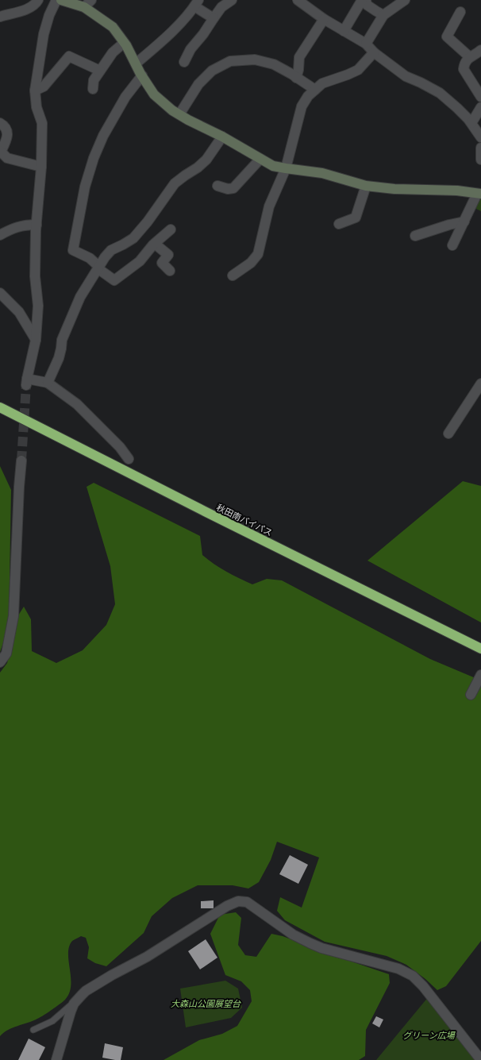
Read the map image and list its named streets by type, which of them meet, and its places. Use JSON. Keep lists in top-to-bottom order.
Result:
{
  "streets": {
    "highway": ["秋田南バイパス"]
  },
  "parks": ["大森山公園展望台", "グリーン広場"]
}
